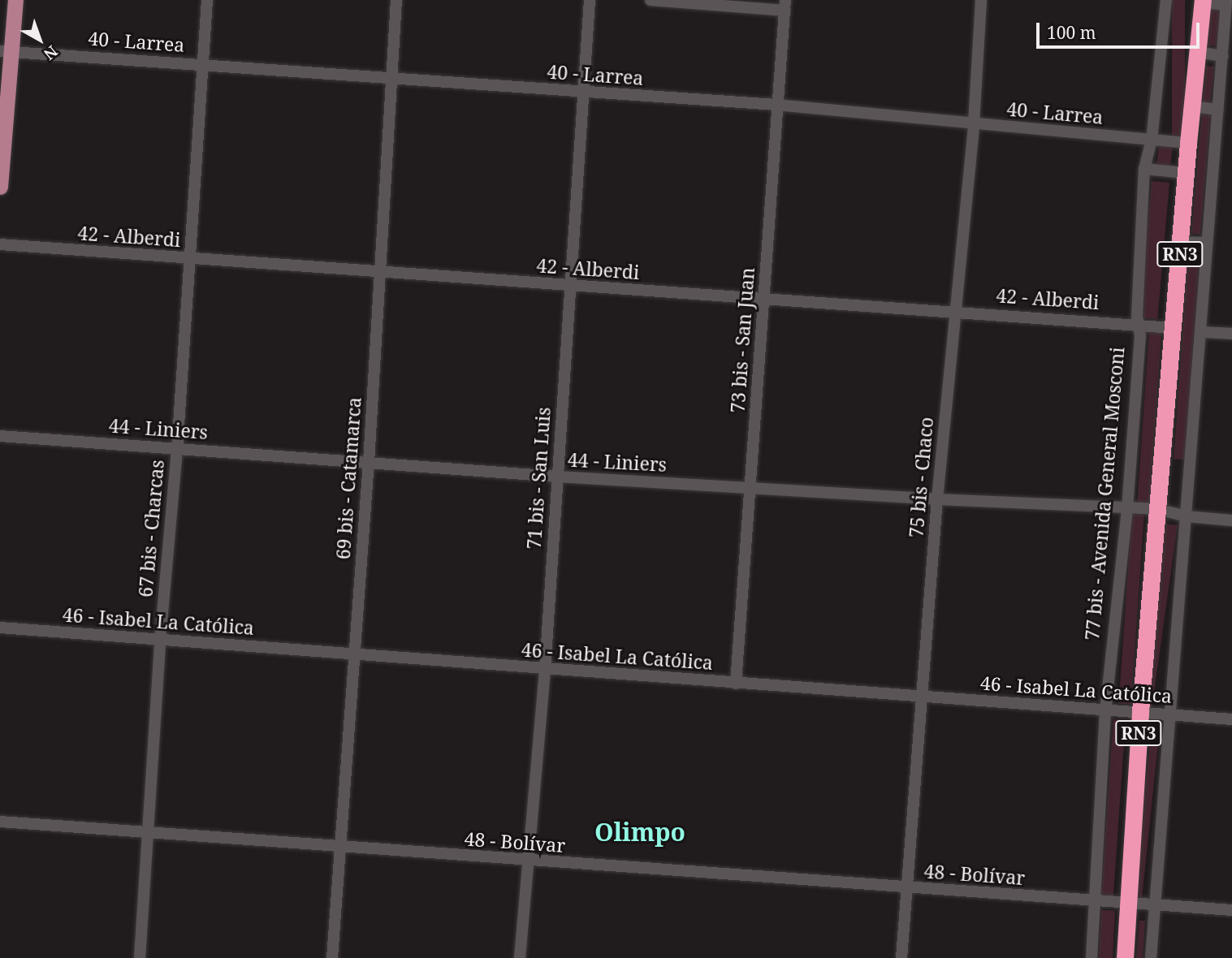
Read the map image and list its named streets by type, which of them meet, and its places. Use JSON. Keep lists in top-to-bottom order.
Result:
{
  "streets": {
    "highway": ["RN3"],
    "street": [
      "40 - Larrea",
      "42 - Alberdi",
      "73 bis - San Juan",
      "44 - Liniers",
      "75 bis - Chaco",
      "69 bis - Catamarca",
      "71 bis - San Luis",
      "77 bis - Avenida General Mosconi",
      "67 bis - Charcas",
      "46 - Isabel La Católica",
      "48 - Bolívar"
    ]
  },
  "crossings": [
    ["40 - Larrea", "RN3"],
    ["40 - Larrea", "73 bis - San Juan"],
    ["40 - Larrea", "75 bis - Chaco"],
    ["40 - Larrea", "69 bis - Catamarca"],
    ["40 - Larrea", "71 bis - San Luis"],
    ["40 - Larrea", "77 bis - Avenida General Mosconi"],
    ["40 - Larrea", "67 bis - Charcas"],
    ["42 - Alberdi", "RN3"],
    ["42 - Alberdi", "73 bis - San Juan"],
    ["42 - Alberdi", "75 bis - Chaco"],
    ["42 - Alberdi", "69 bis - Catamarca"],
    ["42 - Alberdi", "71 bis - San Luis"],
    ["42 - Alberdi", "77 bis - Avenida General Mosconi"],
    ["42 - Alberdi", "67 bis - Charcas"],
    ["RN3", "44 - Liniers"],
    ["RN3", "46 - Isabel La Católica"],
    ["RN3", "48 - Bolívar"],
    ["73 bis - San Juan", "44 - Liniers"],
    ["73 bis - San Juan", "46 - Isabel La Católica"],
    ["44 - Liniers", "75 bis - Chaco"],
    ["44 - Liniers", "69 bis - Catamarca"],
    ["44 - Liniers", "71 bis - San Luis"],
    ["44 - Liniers", "77 bis - Avenida General Mosconi"],
    ["44 - Liniers", "67 bis - Charcas"],
    ["75 bis - Chaco", "46 - Isabel La Católica"],
    ["75 bis - Chaco", "48 - Bolívar"],
    ["69 bis - Catamarca", "46 - Isabel La Católica"],
    ["69 bis - Catamarca", "48 - Bolívar"],
    ["71 bis - San Luis", "46 - Isabel La Católica"],
    ["71 bis - San Luis", "48 - Bolívar"],
    ["77 bis - Avenida General Mosconi", "46 - Isabel La Católica"],
    ["77 bis - Avenida General Mosconi", "48 - Bolívar"],
    ["67 bis - Charcas", "46 - Isabel La Católica"],
    ["67 bis - Charcas", "48 - Bolívar"]
  ],
  "districts": ["Olimpo"],
  "scale_bar": "100 m",
  "north": "bottom right"
}
